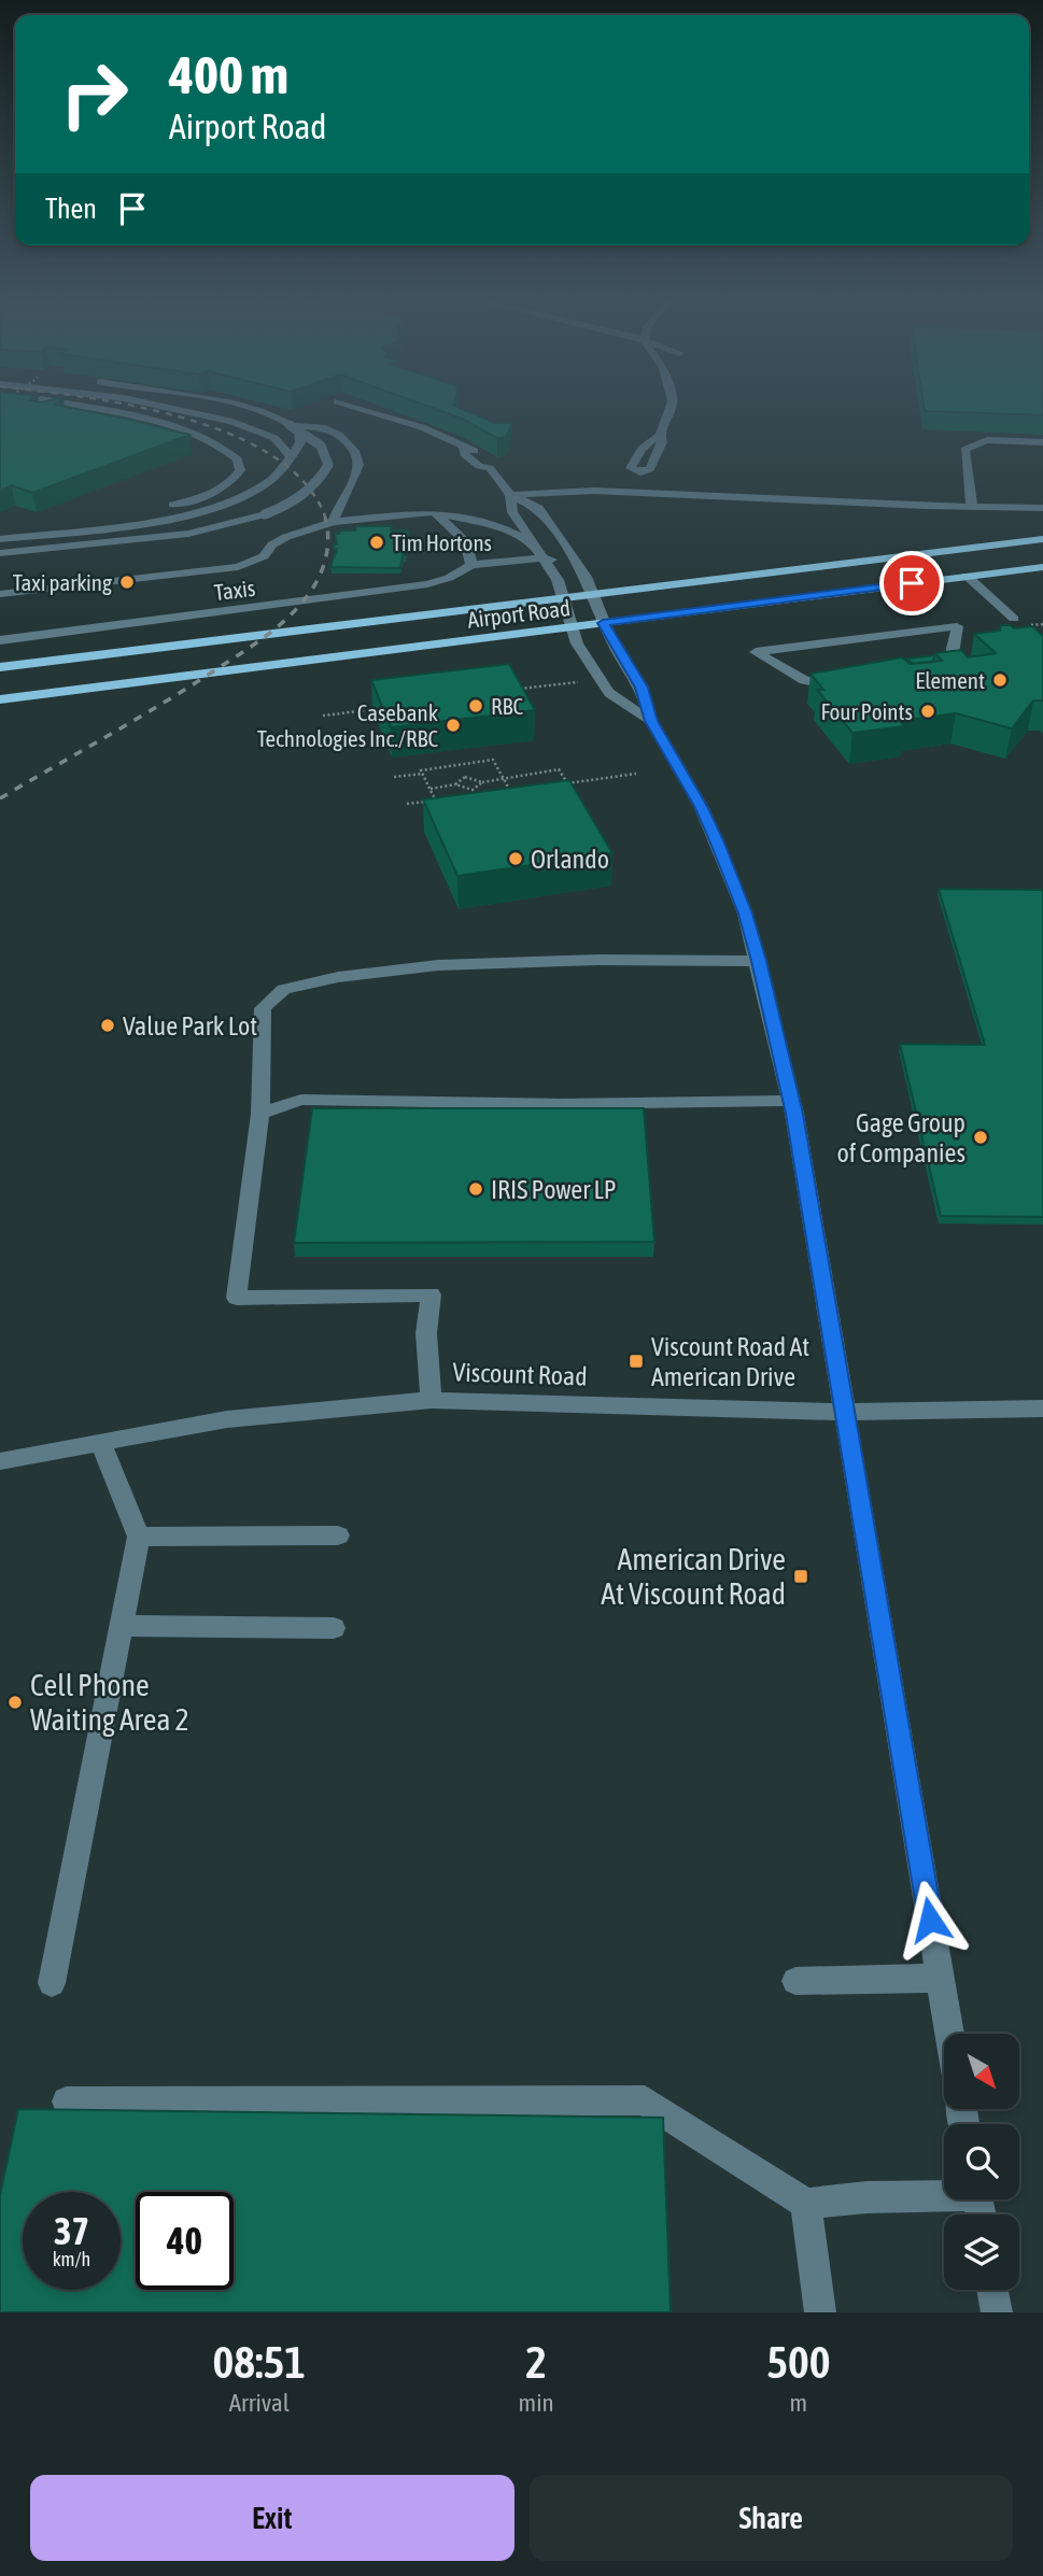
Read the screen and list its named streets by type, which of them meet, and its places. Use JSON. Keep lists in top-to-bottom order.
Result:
{
  "streets": {
    "main road": ["Airport Road"],
    "street": ["Taxis", "Viscount Road"]
  },
  "places": {
    "other": [
      "Tim Hortons",
      "Taxi parking",
      "Element",
      "RBC",
      "Four Points",
      "Casebank Technologies Inc./RBC",
      "Orlando",
      "Value Park Lot",
      "Gage Group of Companies",
      "IRIS Power LP",
      "Cell Phone Waiting Area 2"
    ],
    "transit": ["Viscount Road At American Drive", "American Drive At Viscount Road"]
  },
  "north": "bottom right",
  "page": {
    "turn": ["400 m", "Airport Road"],
    "then": "Then",
    "speed": "37 km/h",
    "limit": "40",
    "eta": [
      "08:51",
      "Arrival",
      "2",
      "min",
      "500",
      "m"
    ],
    "buttons": ["Exit", "Share"]
  }
}
